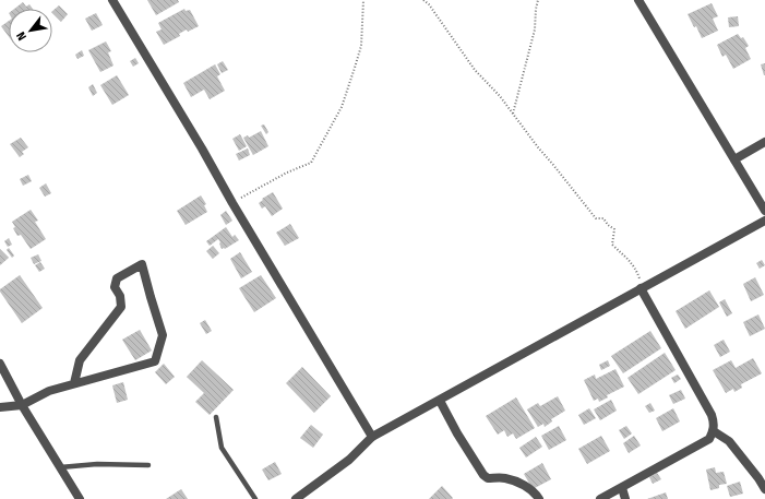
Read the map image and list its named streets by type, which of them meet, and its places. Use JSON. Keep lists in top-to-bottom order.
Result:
{
  "north": "bottom left"
}
